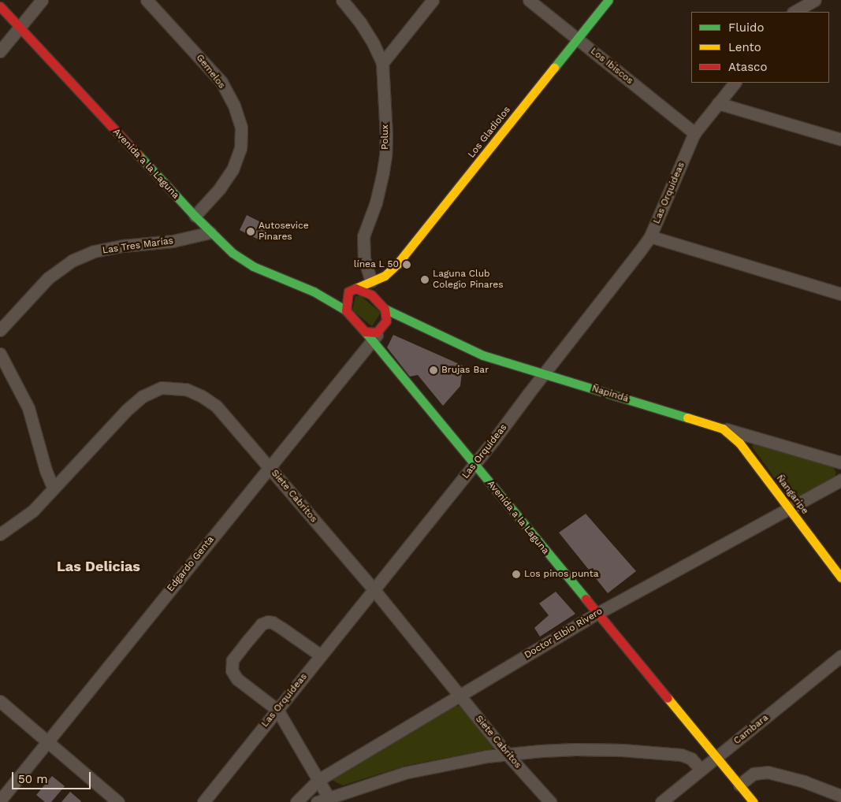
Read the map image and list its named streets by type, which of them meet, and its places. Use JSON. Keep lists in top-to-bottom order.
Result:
{
  "streets": {
    "street": [
      "Los Ibiscos",
      "Gemelos",
      "Los Gladiolos",
      "Polux",
      "Avenida a la Laguna",
      "Las Orquídeas",
      "Las Tres Marías",
      "Ñapindá",
      "Ñangaripe",
      "Siete Cabritos",
      "Edgardo Genta",
      "Doctor Elbio Rivero",
      "Cambara"
    ]
  },
  "crossings": [
    ["Los Ibiscos", "Los Gladiolos"],
    ["Los Ibiscos", "Las Orquídeas"],
    ["Gemelos", "Avenida a la Laguna"],
    ["Los Gladiolos", "Polux"],
    ["Los Gladiolos", "Avenida a la Laguna"],
    ["Los Gladiolos", "Ñapindá"],
    ["Avenida a la Laguna", "Las Orquídeas"],
    ["Avenida a la Laguna", "Las Tres Marías"],
    ["Avenida a la Laguna", "Ñapindá"],
    ["Avenida a la Laguna", "Edgardo Genta"],
    ["Avenida a la Laguna", "Doctor Elbio Rivero"],
    ["Avenida a la Laguna", "Cambara"],
    ["Las Orquídeas", "Ñapindá"],
    ["Las Orquídeas", "Siete Cabritos"],
    ["Ñapindá", "Ñangaripe"],
    ["Ñangaripe", "Doctor Elbio Rivero"],
    ["Siete Cabritos", "Edgardo Genta"],
    ["Siete Cabritos", "Doctor Elbio Rivero"]
  ],
  "districts": ["Las Delicias"],
  "places": [
    "Autosevice Pinares",
    "línea L 50",
    "Laguna Club Colegio Pinares",
    "Brujas Bar",
    "Los pinos punta"
  ],
  "legend": ["Fluido", "Lento", "Atasco"],
  "scale_bar": "50 m"
}
